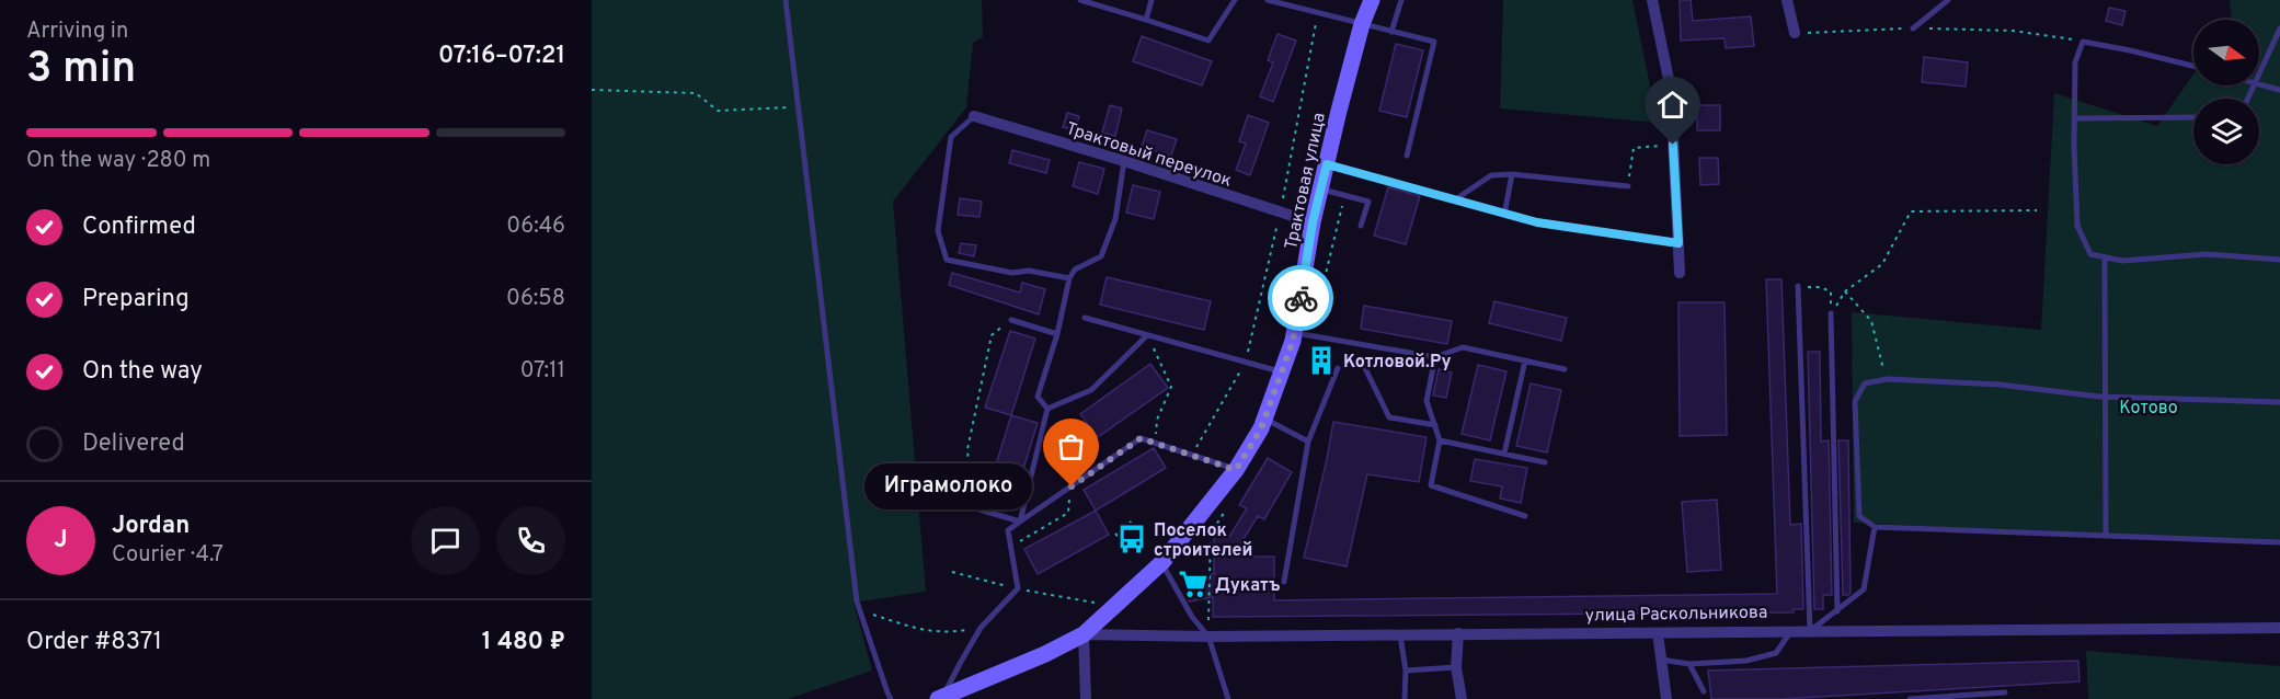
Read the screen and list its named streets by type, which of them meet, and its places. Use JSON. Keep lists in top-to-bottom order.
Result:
{
  "streets": {
    "main road": ["Трактовая улица", "улица Раскольникова"],
    "street": ["Трактовый переулок"]
  },
  "crossings": [
    ["Трактовый переулок", "Трактовая улица"],
    ["Трактовая улица", "улица Раскольникова"]
  ],
  "parks": ["Котово"],
  "places": {
    "building": ["Котловой.Ру"],
    "other": ["Играмолоко"],
    "bus stop": ["Поселок строителей"],
    "supermarket": ["Дукатъ"]
  },
  "north": "right",
  "page": {
    "heading": ["3 min", "Arriving in", "07:16–07:21"],
    "panel": [
      "Jordan",
      "Courier · 4.7",
      "Order #8371",
      "1 480 ₽"
    ],
    "bar": "On the way · 280 m",
    "list": [
      ["Confirmed", "06:46"],
      ["Preparing", "06:58"],
      ["On the way", "07:11"],
      "Delivered"
    ],
    "bubble": "Играмолоко",
    "round": "J"
  }
}
